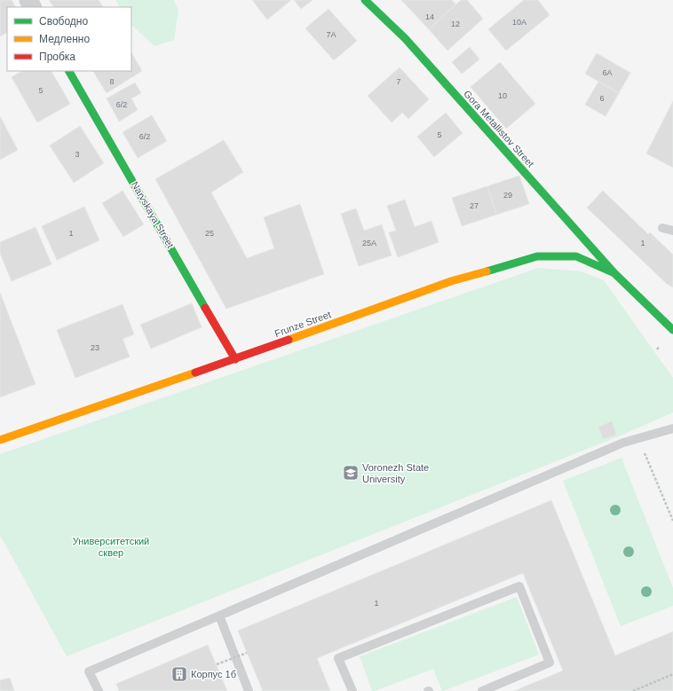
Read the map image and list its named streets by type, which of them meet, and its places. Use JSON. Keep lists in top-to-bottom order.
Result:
{
  "streets": {
    "street": ["Gora Metallistov Street", "Narvskaya Street", "Frunze Street"]
  },
  "crossings": [
    ["Gora Metallistov Street", "Frunze Street"],
    ["Narvskaya Street", "Frunze Street"]
  ],
  "parks": ["Университетский сквер"],
  "places": {
    "school or university": ["Voronezh State University"],
    "building": ["Корпус 1б"]
  },
  "house_numbers": [
    "14",
    "10А",
    "12",
    "7А",
    "6А",
    "8",
    "7",
    "5",
    "10",
    "6",
    "6/2",
    "5",
    "6/2",
    "3",
    "29",
    "27",
    "1",
    "25",
    "25А",
    "1",
    "23",
    "1"
  ],
  "legend": ["Свободно", "Медленно", "Пробка"]
}
